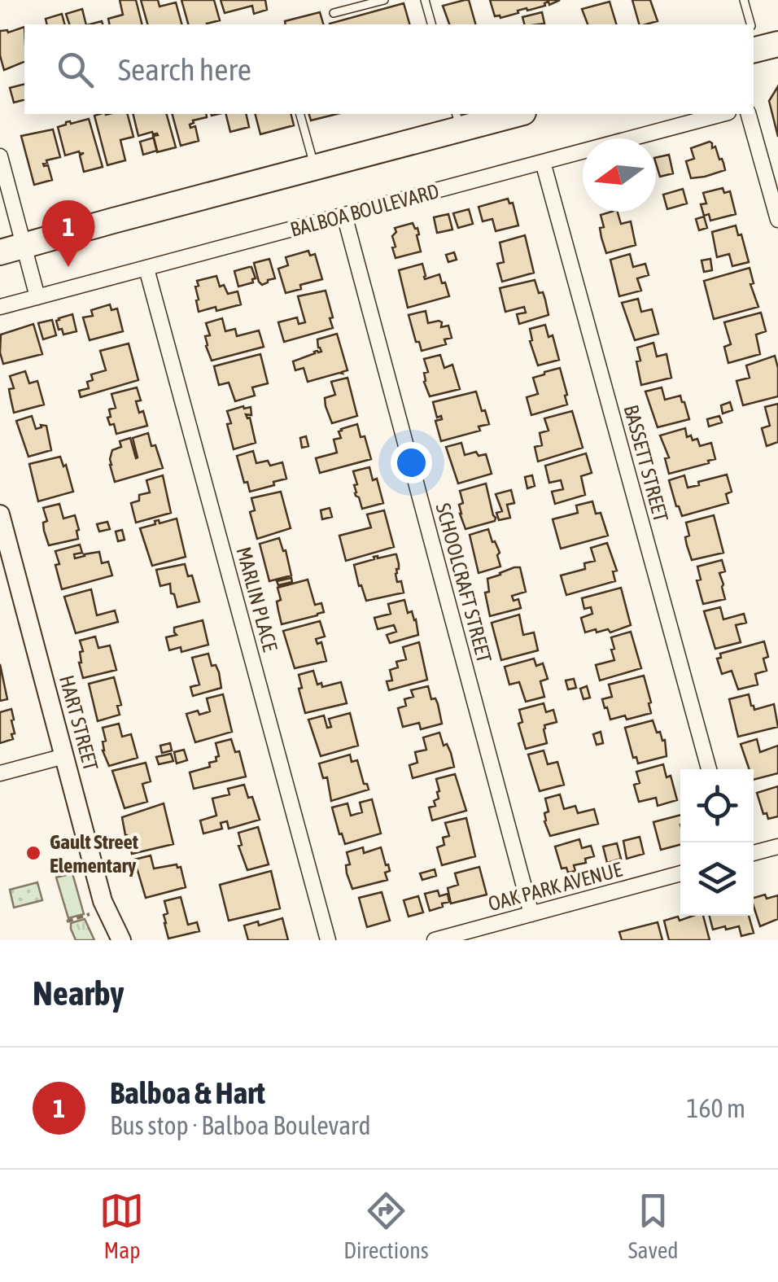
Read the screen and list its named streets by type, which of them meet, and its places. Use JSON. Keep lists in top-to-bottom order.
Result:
{
  "streets": {
    "street": [
      "BALBOA BOULEVARD",
      "BASSETT STREET",
      "SCHOOLCRAFT STREET",
      "MARLIN PLACE",
      "HART STREET",
      "OAK PARK AVENUE"
    ]
  },
  "crossings": [
    ["BALBOA BOULEVARD", "BASSETT STREET"],
    ["BALBOA BOULEVARD", "SCHOOLCRAFT STREET"],
    ["BALBOA BOULEVARD", "MARLIN PLACE"],
    ["SCHOOLCRAFT STREET", "OAK PARK AVENUE"]
  ],
  "places": ["Gault Street Elementary"],
  "north": "left",
  "page": {
    "search": "Search here",
    "pins": "1",
    "heading": "Nearby",
    "list": [
      {
        "mark": "1",
        "name": "Balboa & Hart",
        "note": "Bus stop · Balboa Boulevard",
        "value": "160 m"
      }
    ],
    "nav": ["Map", "Directions", "Saved"]
  }
}
